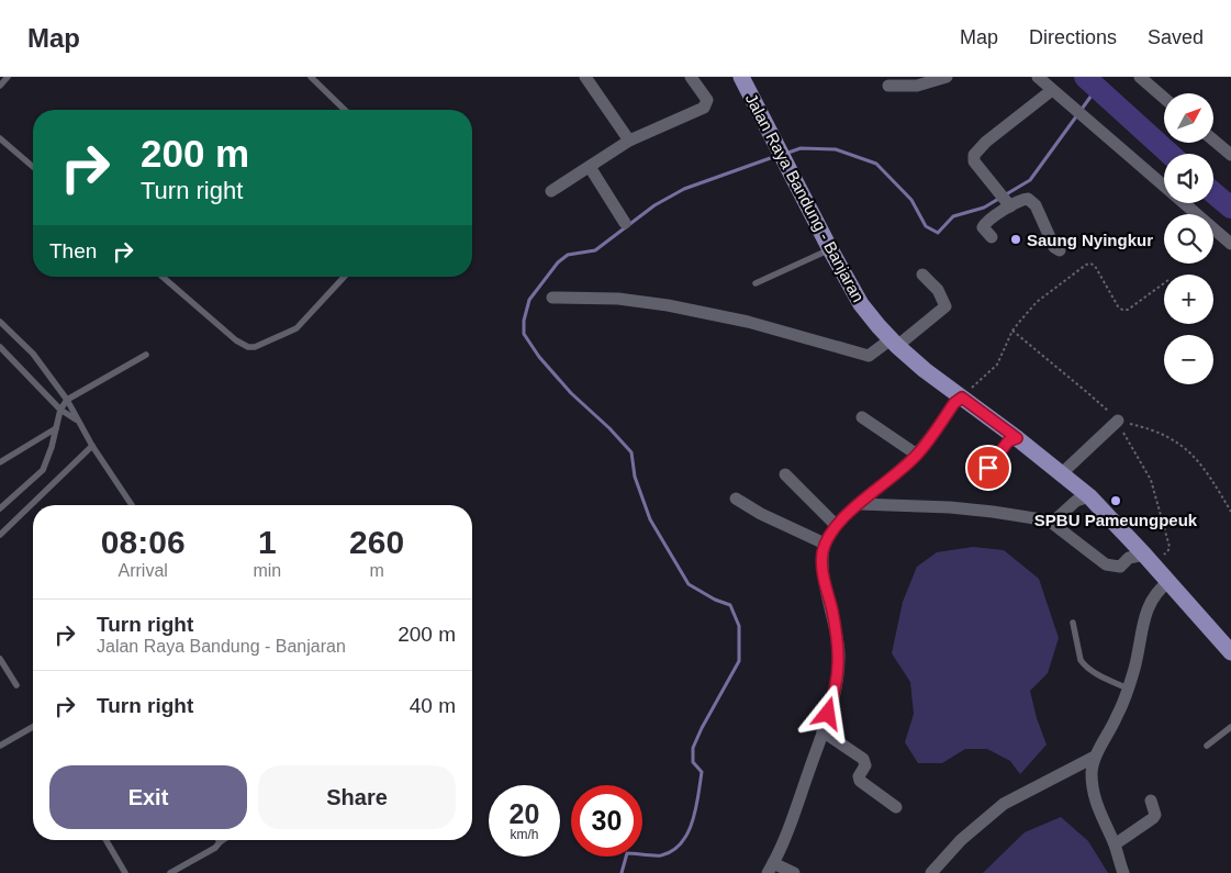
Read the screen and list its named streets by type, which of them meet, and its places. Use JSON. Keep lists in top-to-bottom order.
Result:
{
  "streets": {
    "main road": ["Jalan Raya Bandung - Banjaran"]
  },
  "places": ["Saung Nyingkur", "SPBU Pameungpeuk"],
  "north": "top right",
  "page": {
    "header": "Map",
    "nav": ["Map", "Directions", "Saved"],
    "map_buttons": ["+", "−"],
    "turn": ["200 m", "Turn right"],
    "then": "Then",
    "eta": [
      "08:06",
      "Arrival",
      "1",
      "min",
      "260",
      "m"
    ],
    "list": [
      {
        "name": "Turn right",
        "note": "Jalan Raya Bandung - Banjaran",
        "value": "200 m"
      },
      {
        "name": "Turn right",
        "value": "40 m"
      }
    ],
    "buttons": ["Exit", "Share"],
    "speed": "20 km/h",
    "limit": "30"
  }
}
